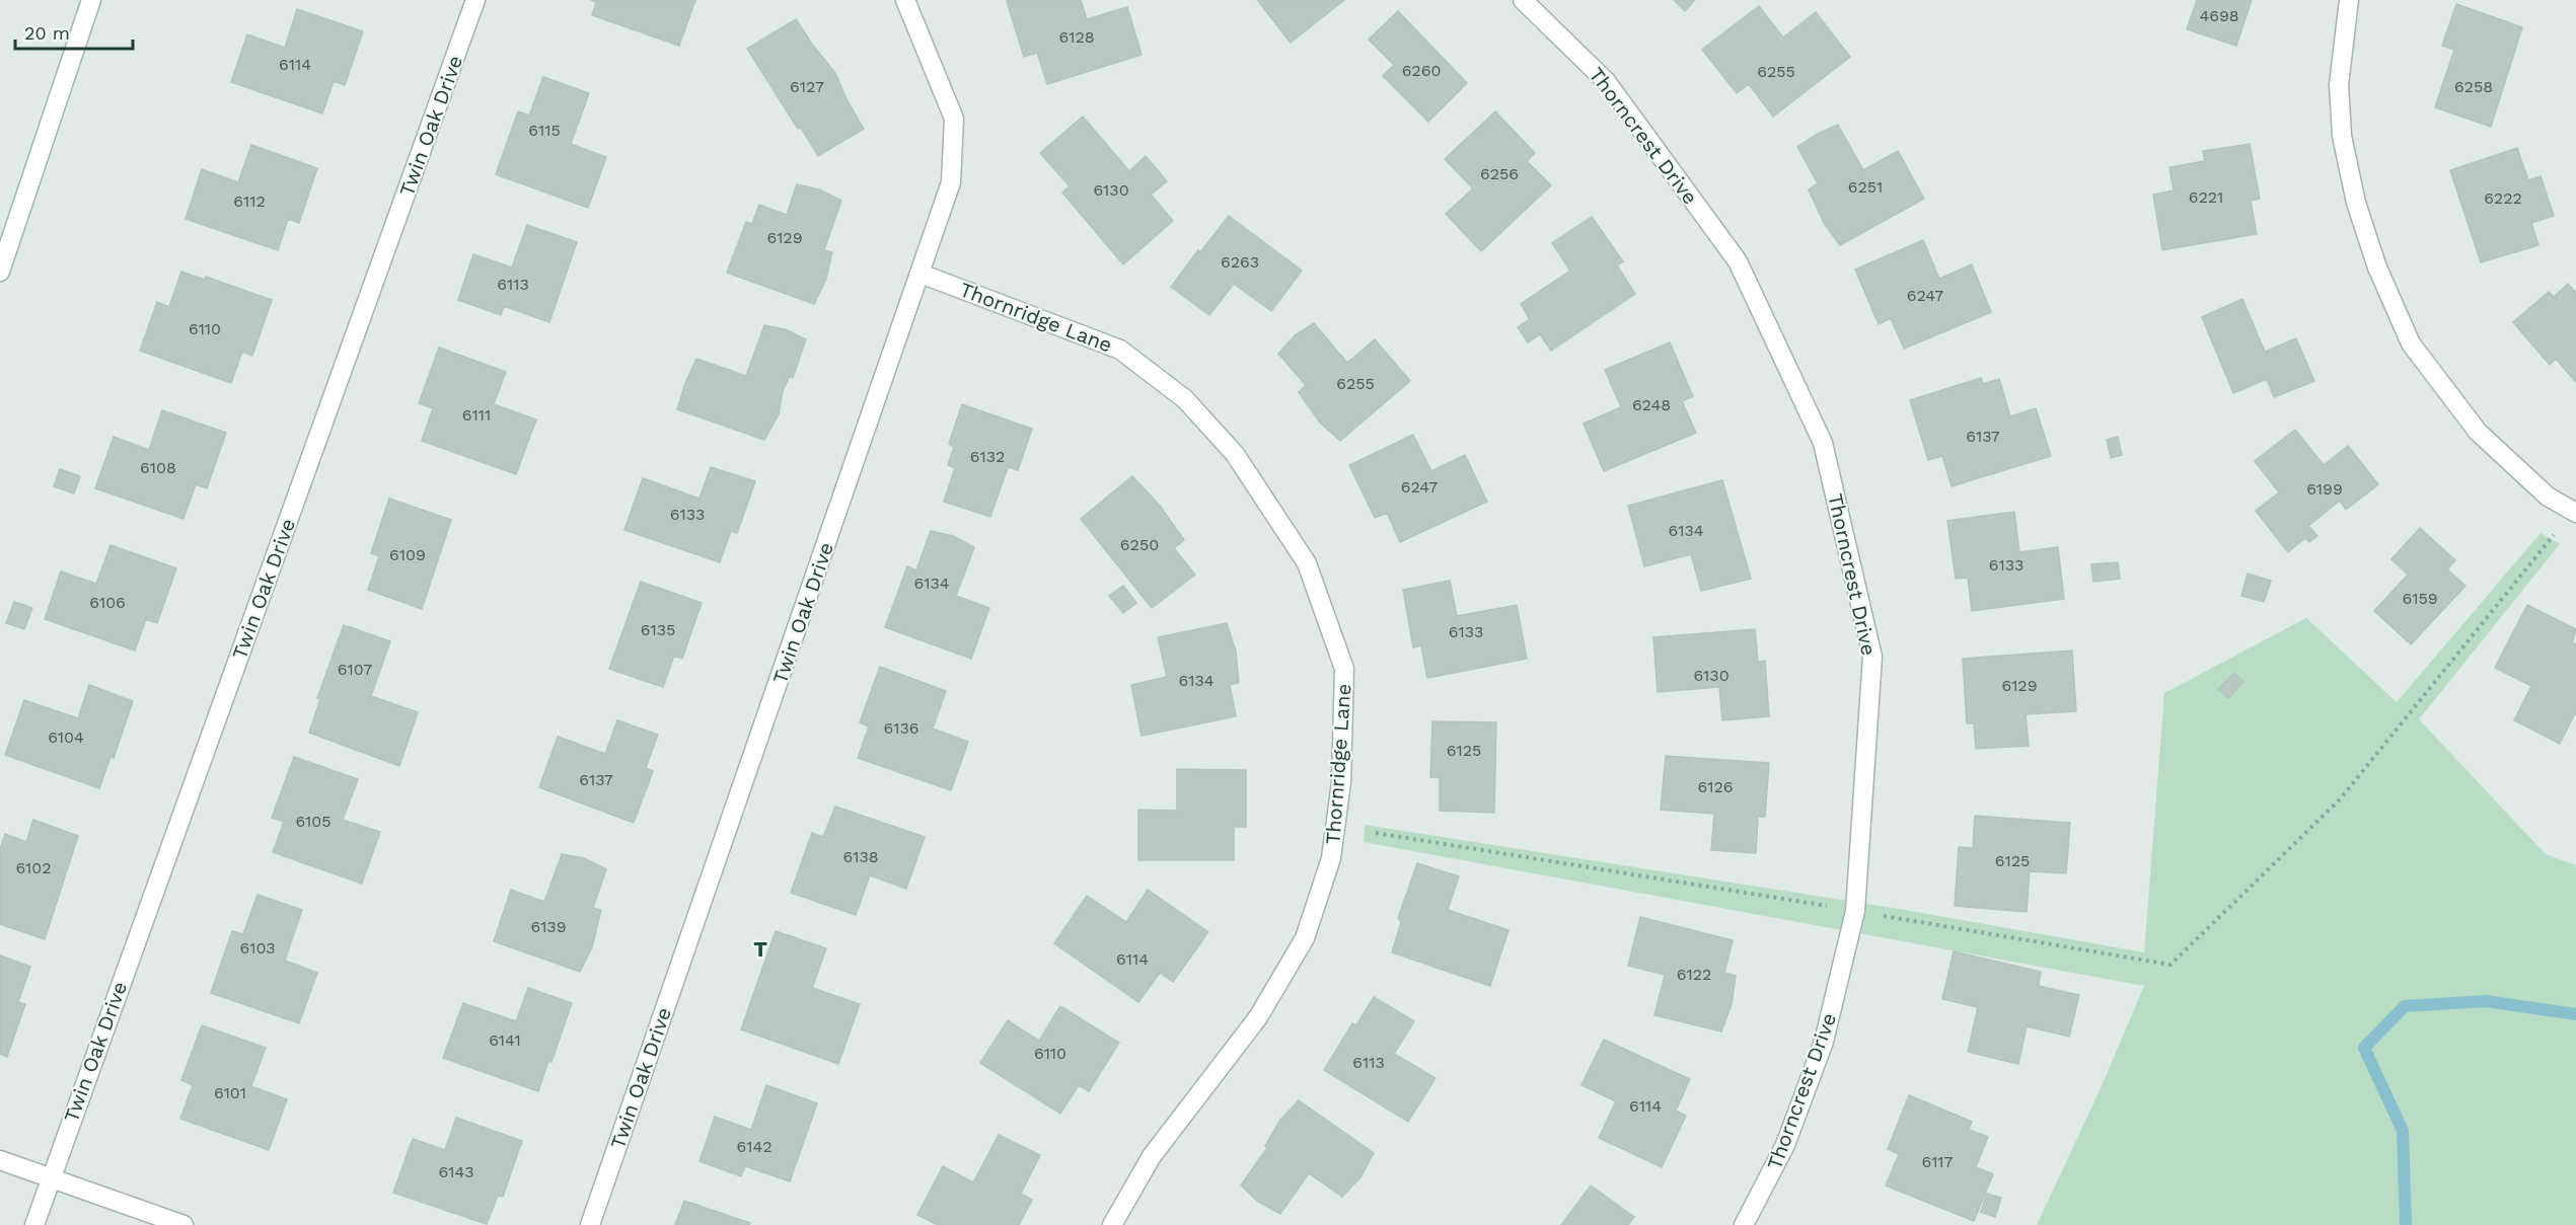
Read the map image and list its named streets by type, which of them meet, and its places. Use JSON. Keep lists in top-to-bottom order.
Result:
{
  "streets": {
    "street": ["Twin Oak Drive", "Thorncrest Drive", "Thornridge Lane"]
  },
  "crossings": [
    ["Twin Oak Drive", "Thornridge Lane"]
  ],
  "districts": ["T"],
  "house_numbers": [
    "4698",
    "6128",
    "6114",
    "6260",
    "6255",
    "6127",
    "6258",
    "6115",
    "6256",
    "6251",
    "6130",
    "6221",
    "6222",
    "6112",
    "6129",
    "6263",
    "6113",
    "6247",
    "6110",
    "6255",
    "6248",
    "6111",
    "6137",
    "6132",
    "6108",
    "6247",
    "6199",
    "6133",
    "6134",
    "6250",
    "6109",
    "6133",
    "6134",
    "6159",
    "6106",
    "6135",
    "6133",
    "6107",
    "6130",
    "6134",
    "6129",
    "6136",
    "6104",
    "6125",
    "6137",
    "6126",
    "6105",
    "6138",
    "6125",
    "6102",
    "6139",
    "6103",
    "6114",
    "6122",
    "6141",
    "6110",
    "6113",
    "6101",
    "6114",
    "6142",
    "6117",
    "6143"
  ],
  "scale_bar": "20 m"
}
